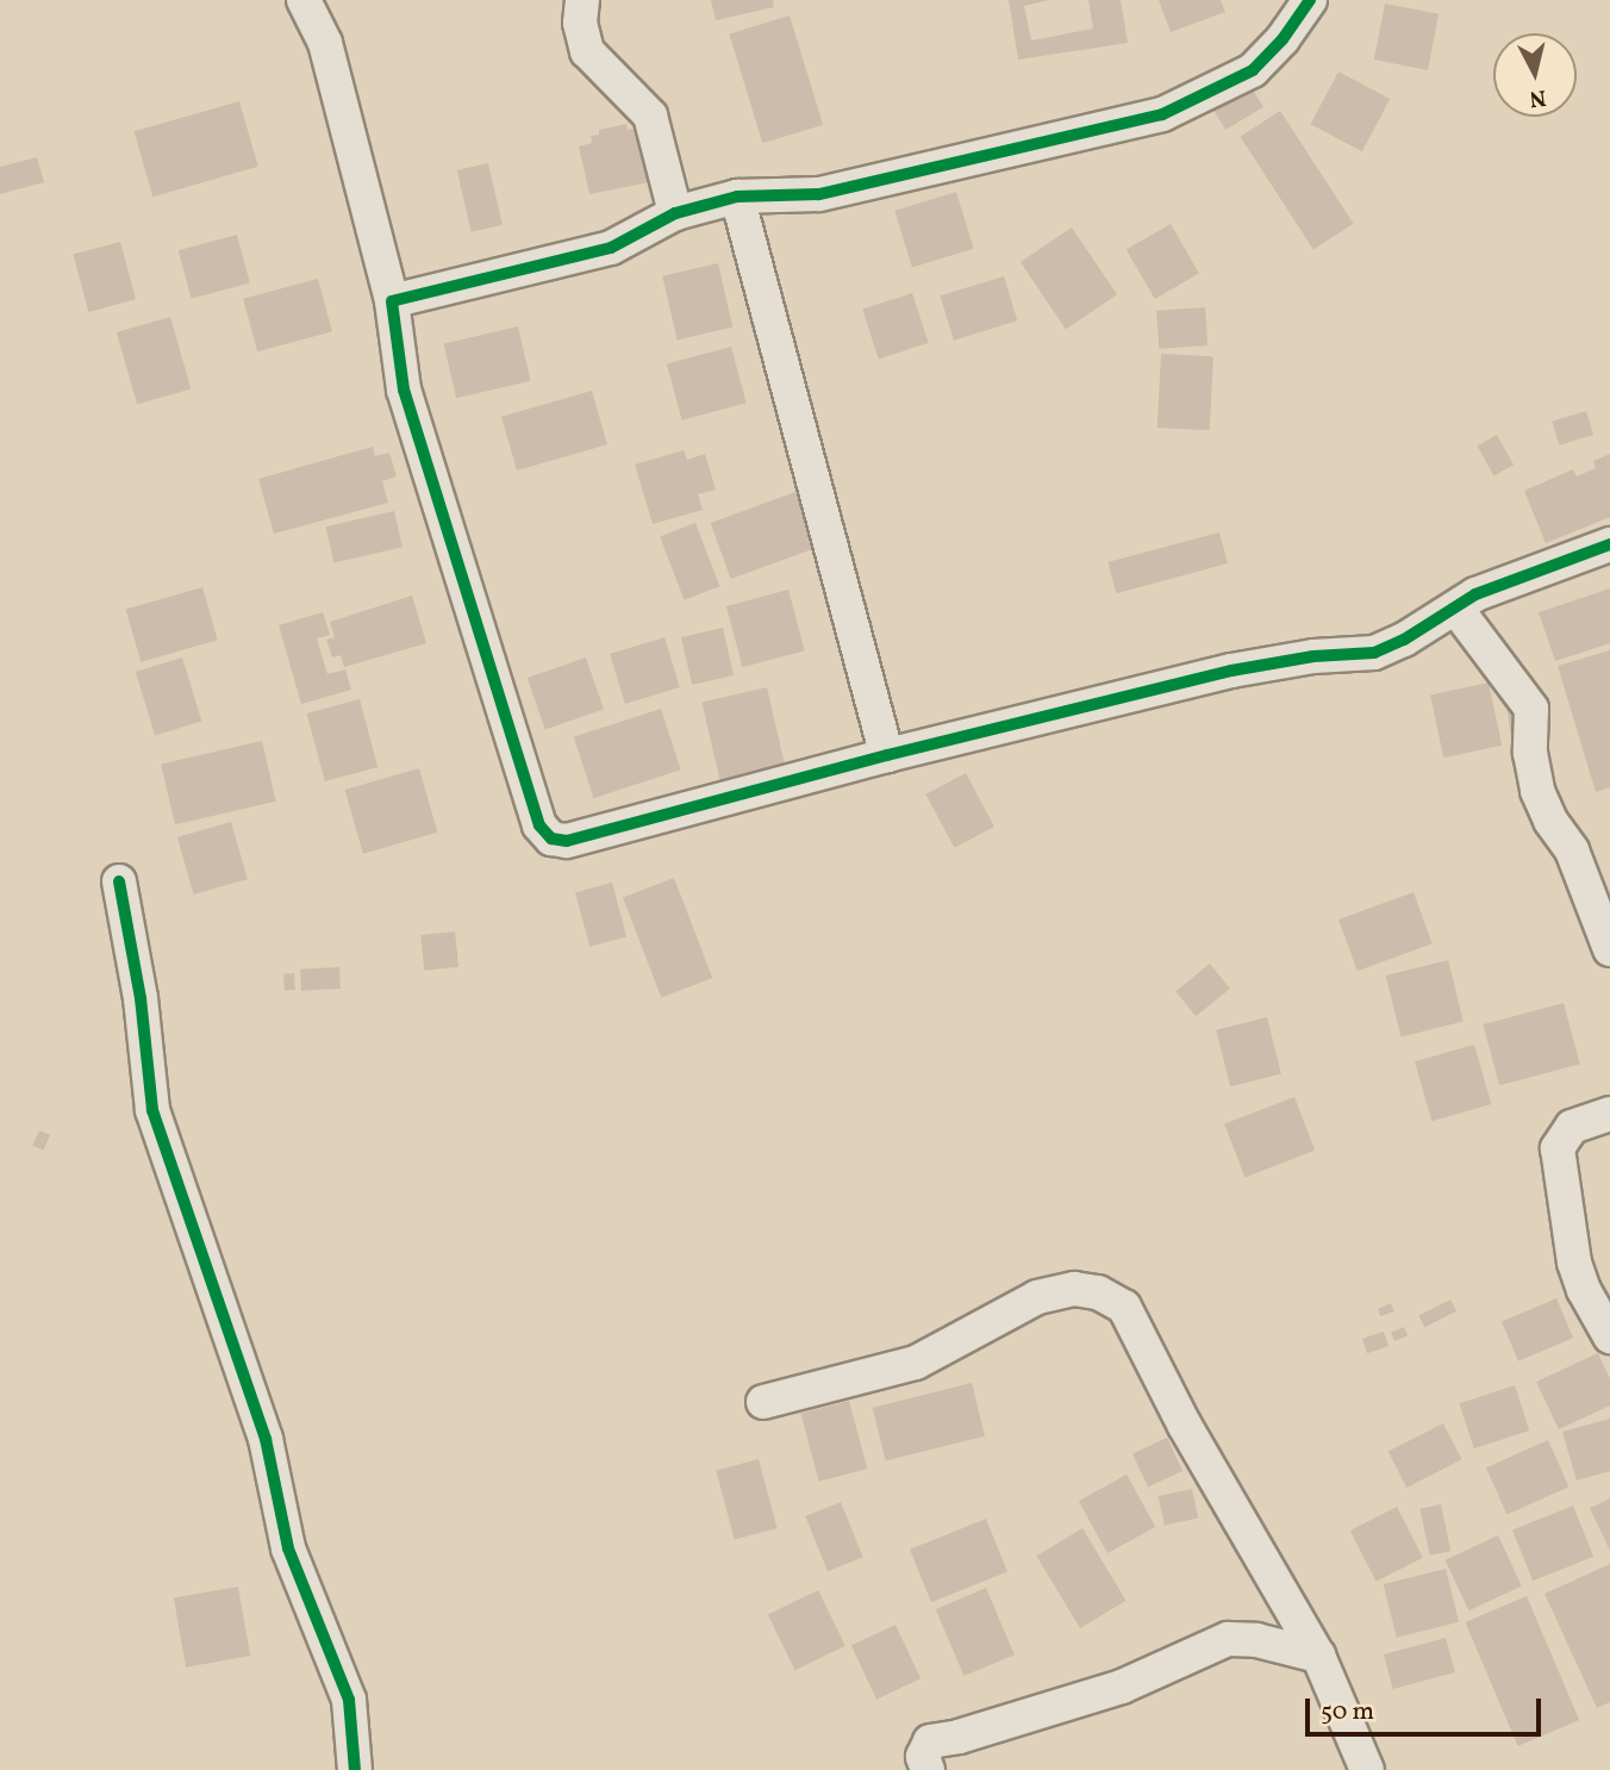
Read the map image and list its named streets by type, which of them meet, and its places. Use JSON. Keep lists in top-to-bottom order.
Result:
{
  "scale_bar": "50 m",
  "north": "bottom"
}
